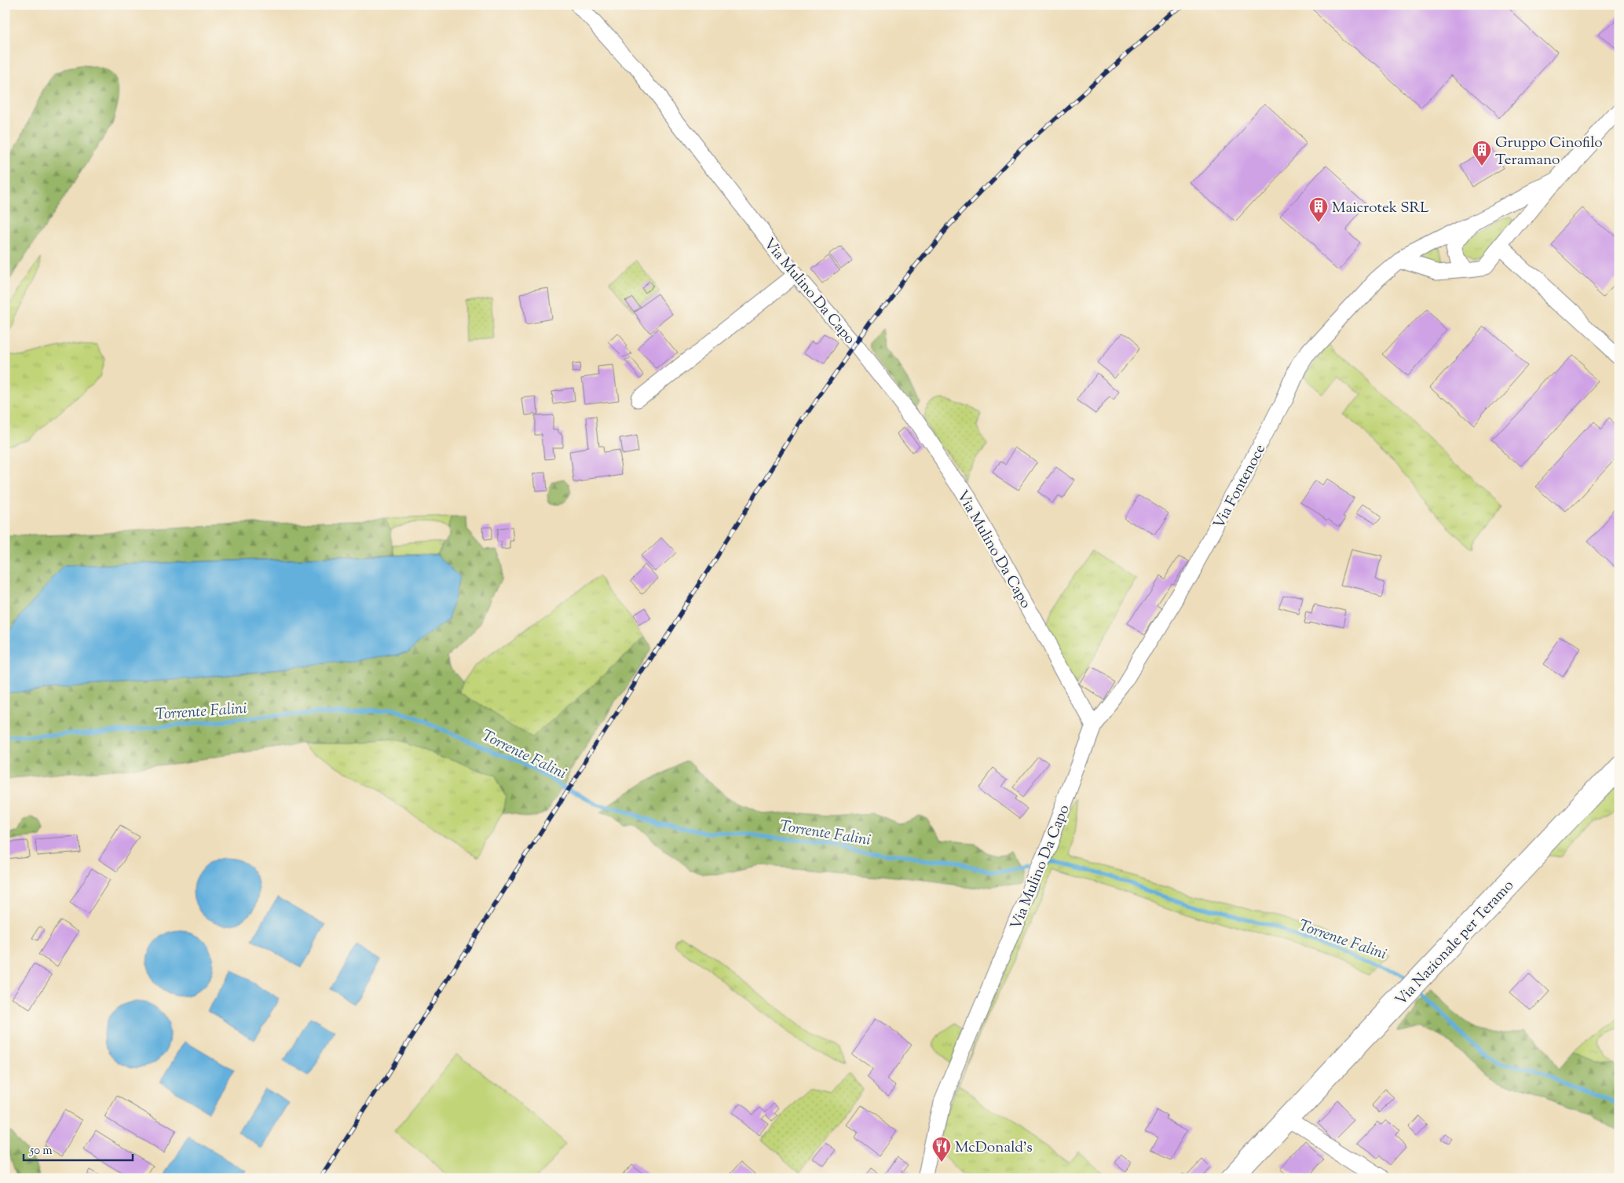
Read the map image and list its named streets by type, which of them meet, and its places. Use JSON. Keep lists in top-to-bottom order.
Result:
{
  "streets": {
    "main road": ["Via Nazionale per Teramo"],
    "street": ["Via Mulino Da Capo", "Via Fontenoce"]
  },
  "crossings": [
    ["Via Mulino Da Capo", "Via Fontenoce"]
  ],
  "water": ["Torrente Falini"],
  "places": {
    "building": ["Gruppo Cinofilo Teramano", "Maicrotek SRL"],
    "restaurant": ["McDonald's"]
  },
  "scale_bar": "50 m"
}
